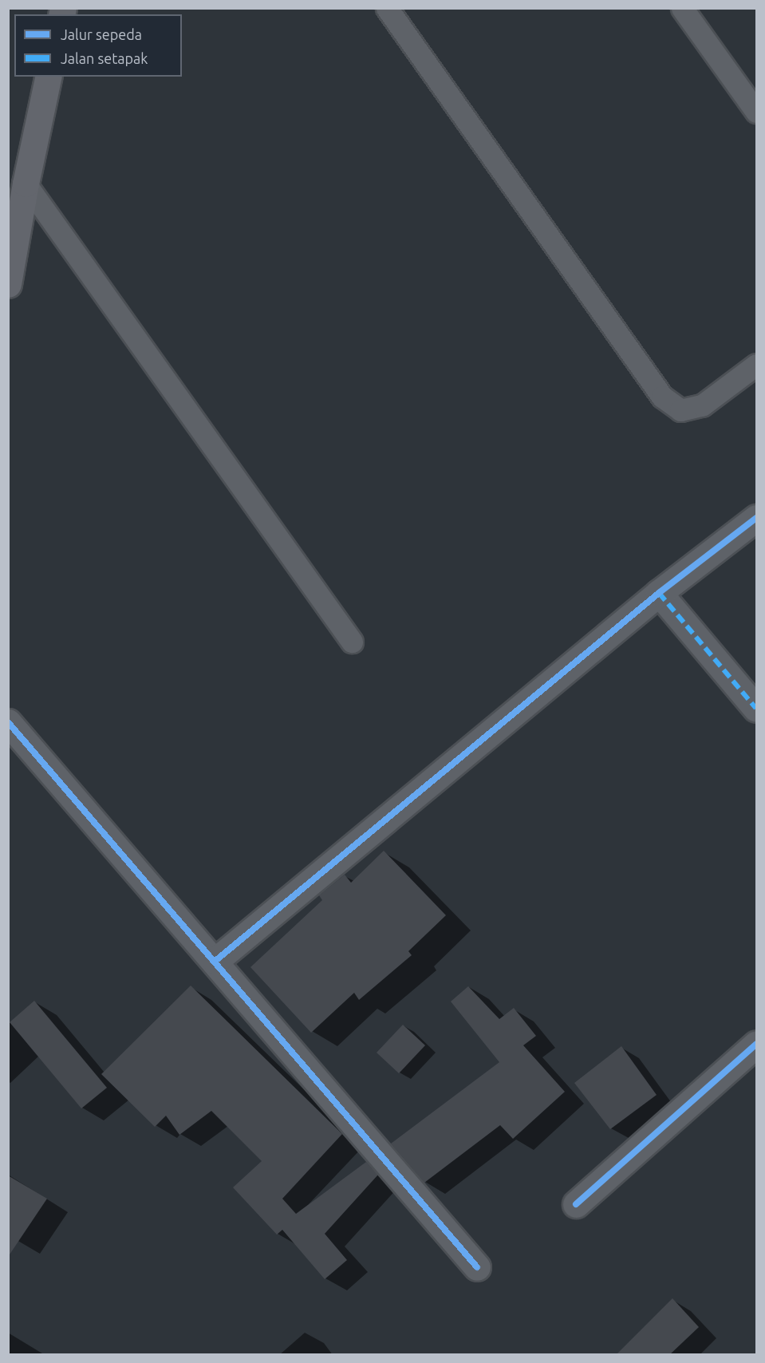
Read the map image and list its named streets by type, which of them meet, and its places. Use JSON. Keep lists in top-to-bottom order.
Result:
{
  "legend": ["Jalur sepeda", "Jalan setapak"]
}
